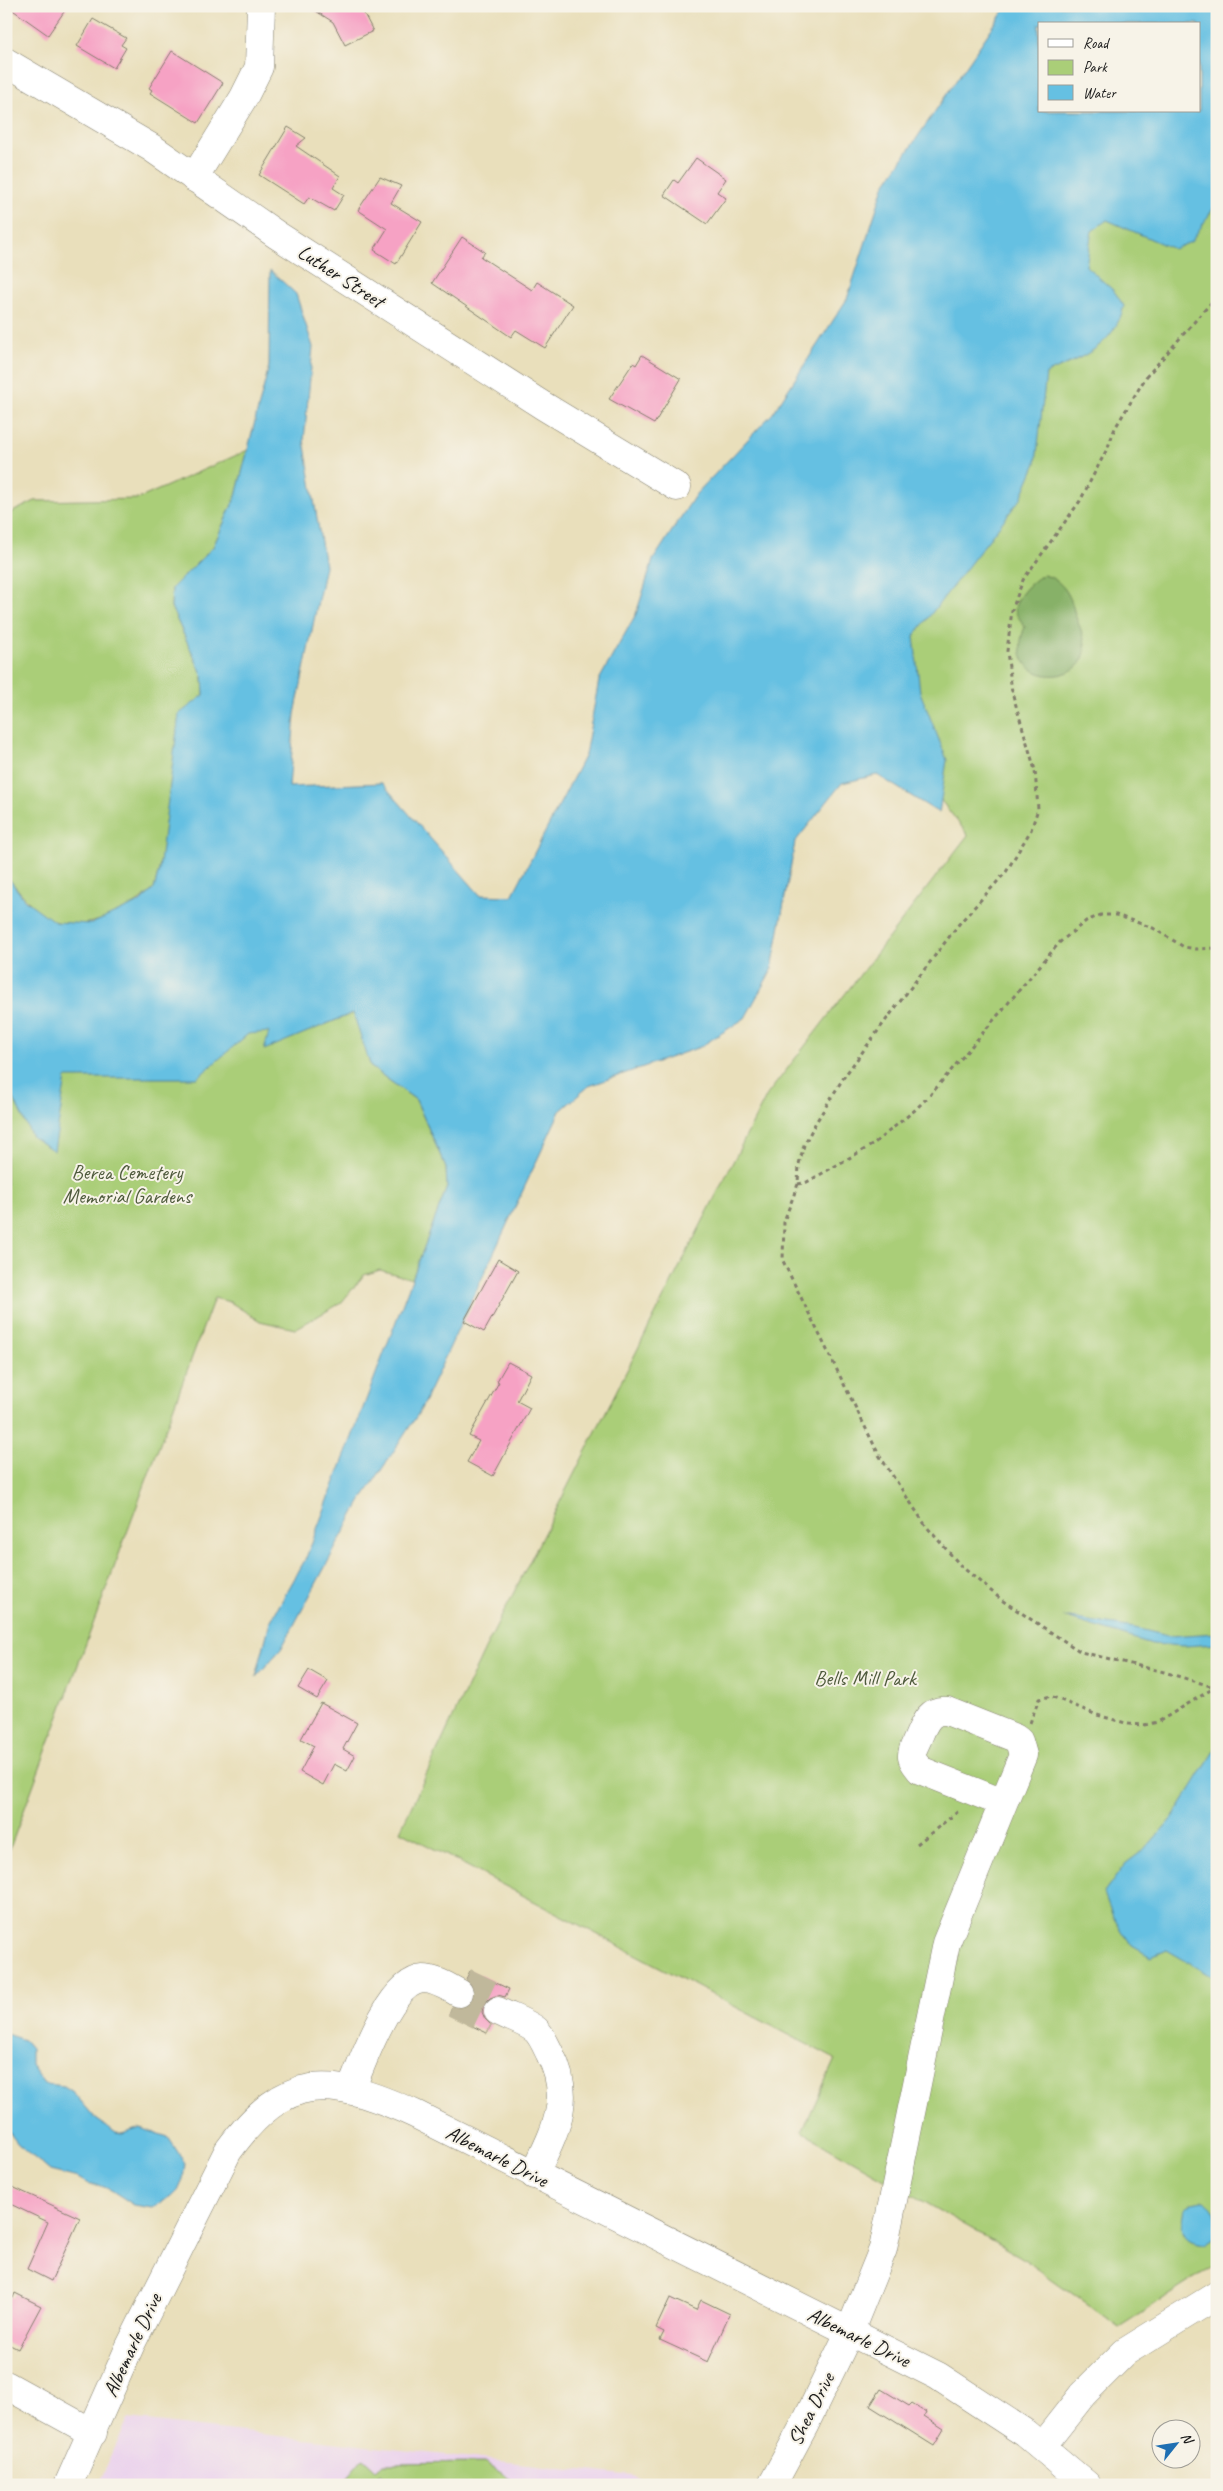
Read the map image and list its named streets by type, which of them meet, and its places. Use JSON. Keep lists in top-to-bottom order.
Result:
{
  "streets": {
    "street": ["Luther Street", "Albemarle Drive", "Shea Drive"]
  },
  "crossings": [
    ["Albemarle Drive", "Shea Drive"]
  ],
  "parks": ["Berea Cemetery Memorial Gardens", "Bells Mill Park"],
  "legend": ["Road", "Park", "Water"],
  "north": "top right"
}
